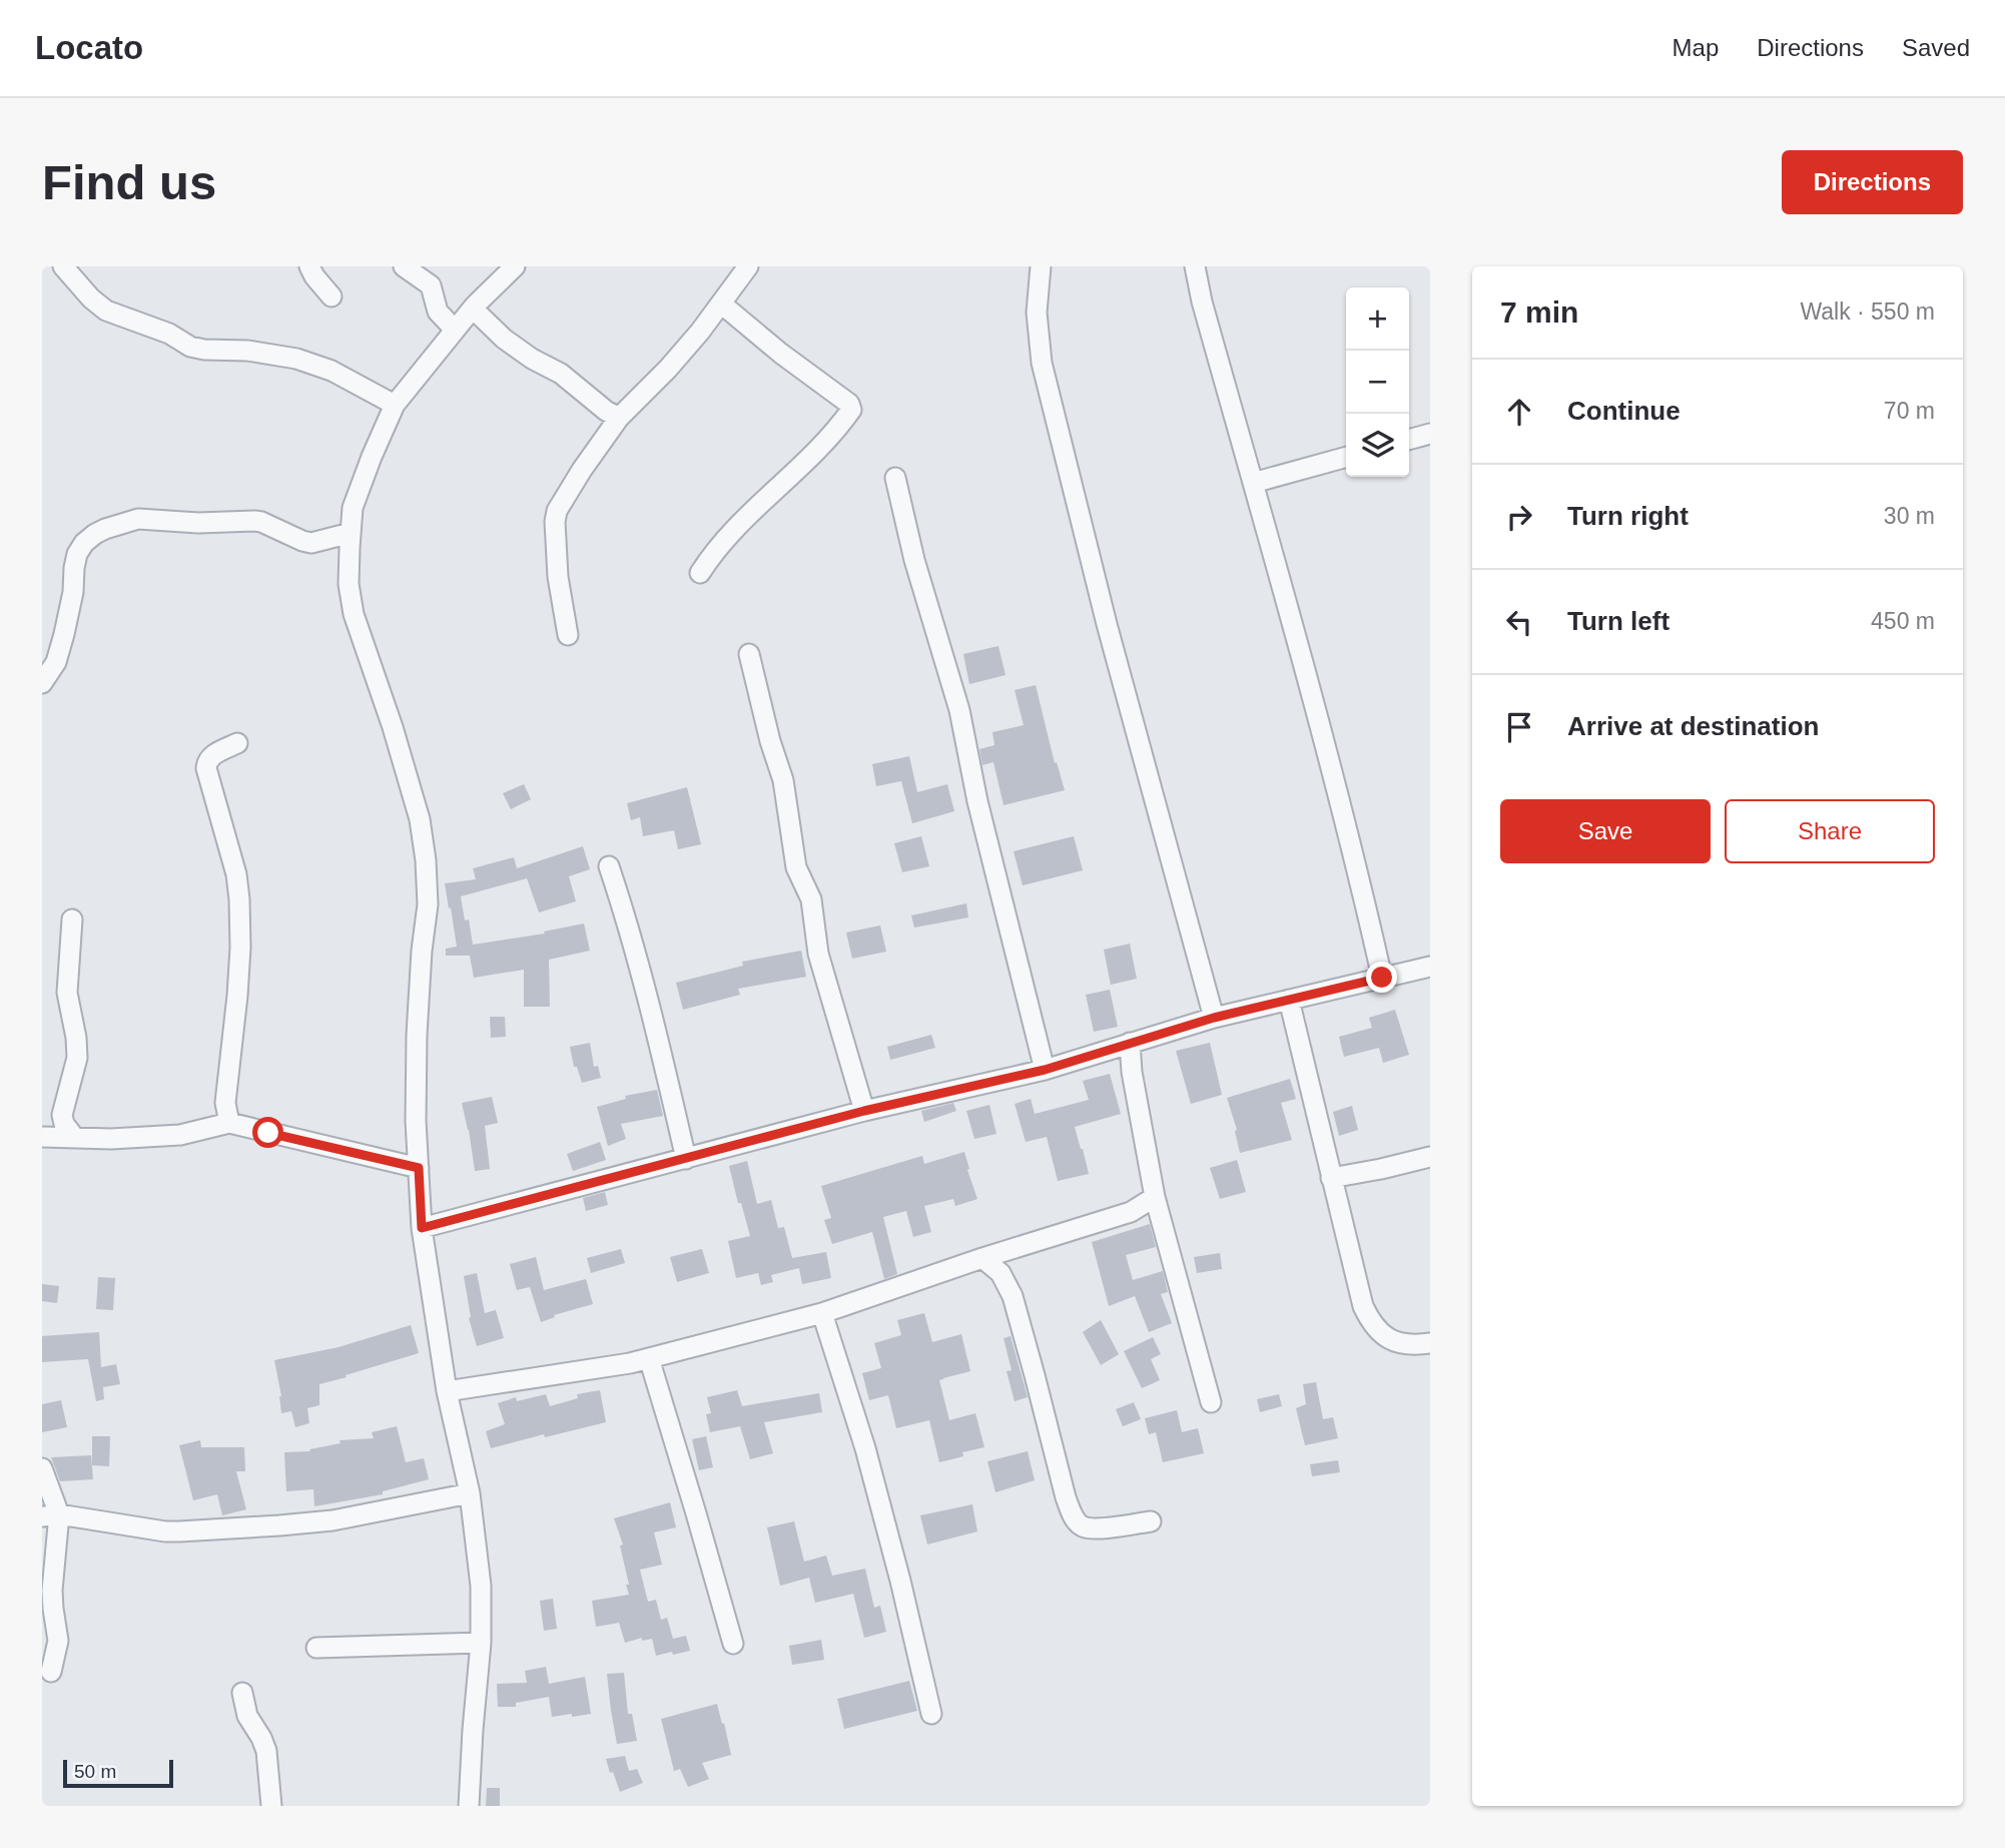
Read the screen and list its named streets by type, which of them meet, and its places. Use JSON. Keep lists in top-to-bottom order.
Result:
{
  "scale_bar": "50 m",
  "page": {
    "header": "Locato",
    "nav": ["Map", "Directions", "Saved"],
    "buttons": [
      "Directions",
      ["Save", "Share"]
    ],
    "title": "Find us",
    "heading": ["7 min", "Walk · 550 m"],
    "map_buttons": ["+", "−"],
    "list": [
      ["Continue", "70 m"],
      ["Turn right", "30 m"],
      ["Turn left", "450 m"],
      "Arrive at destination"
    ],
    "scale": "50 m"
  }
}
